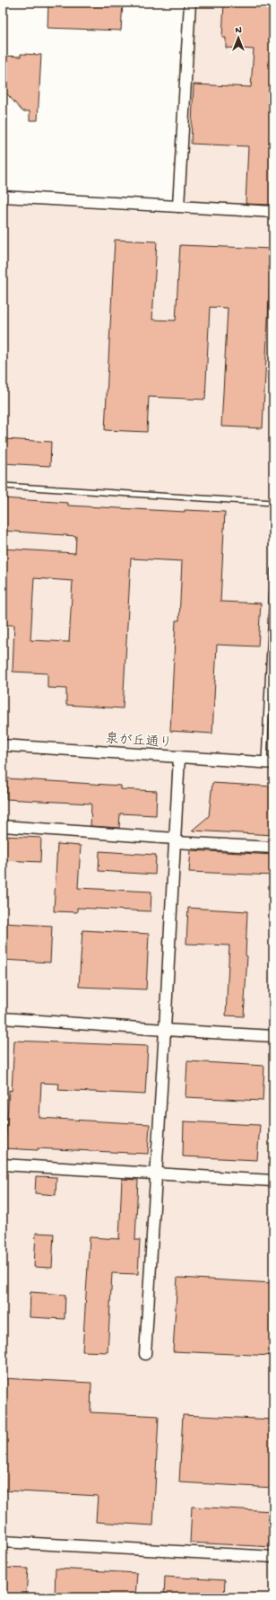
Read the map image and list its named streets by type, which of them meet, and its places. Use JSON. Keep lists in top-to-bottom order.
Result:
{
  "streets": {
    "street": ["泉が丘通り"]
  },
  "north": "top"
}
